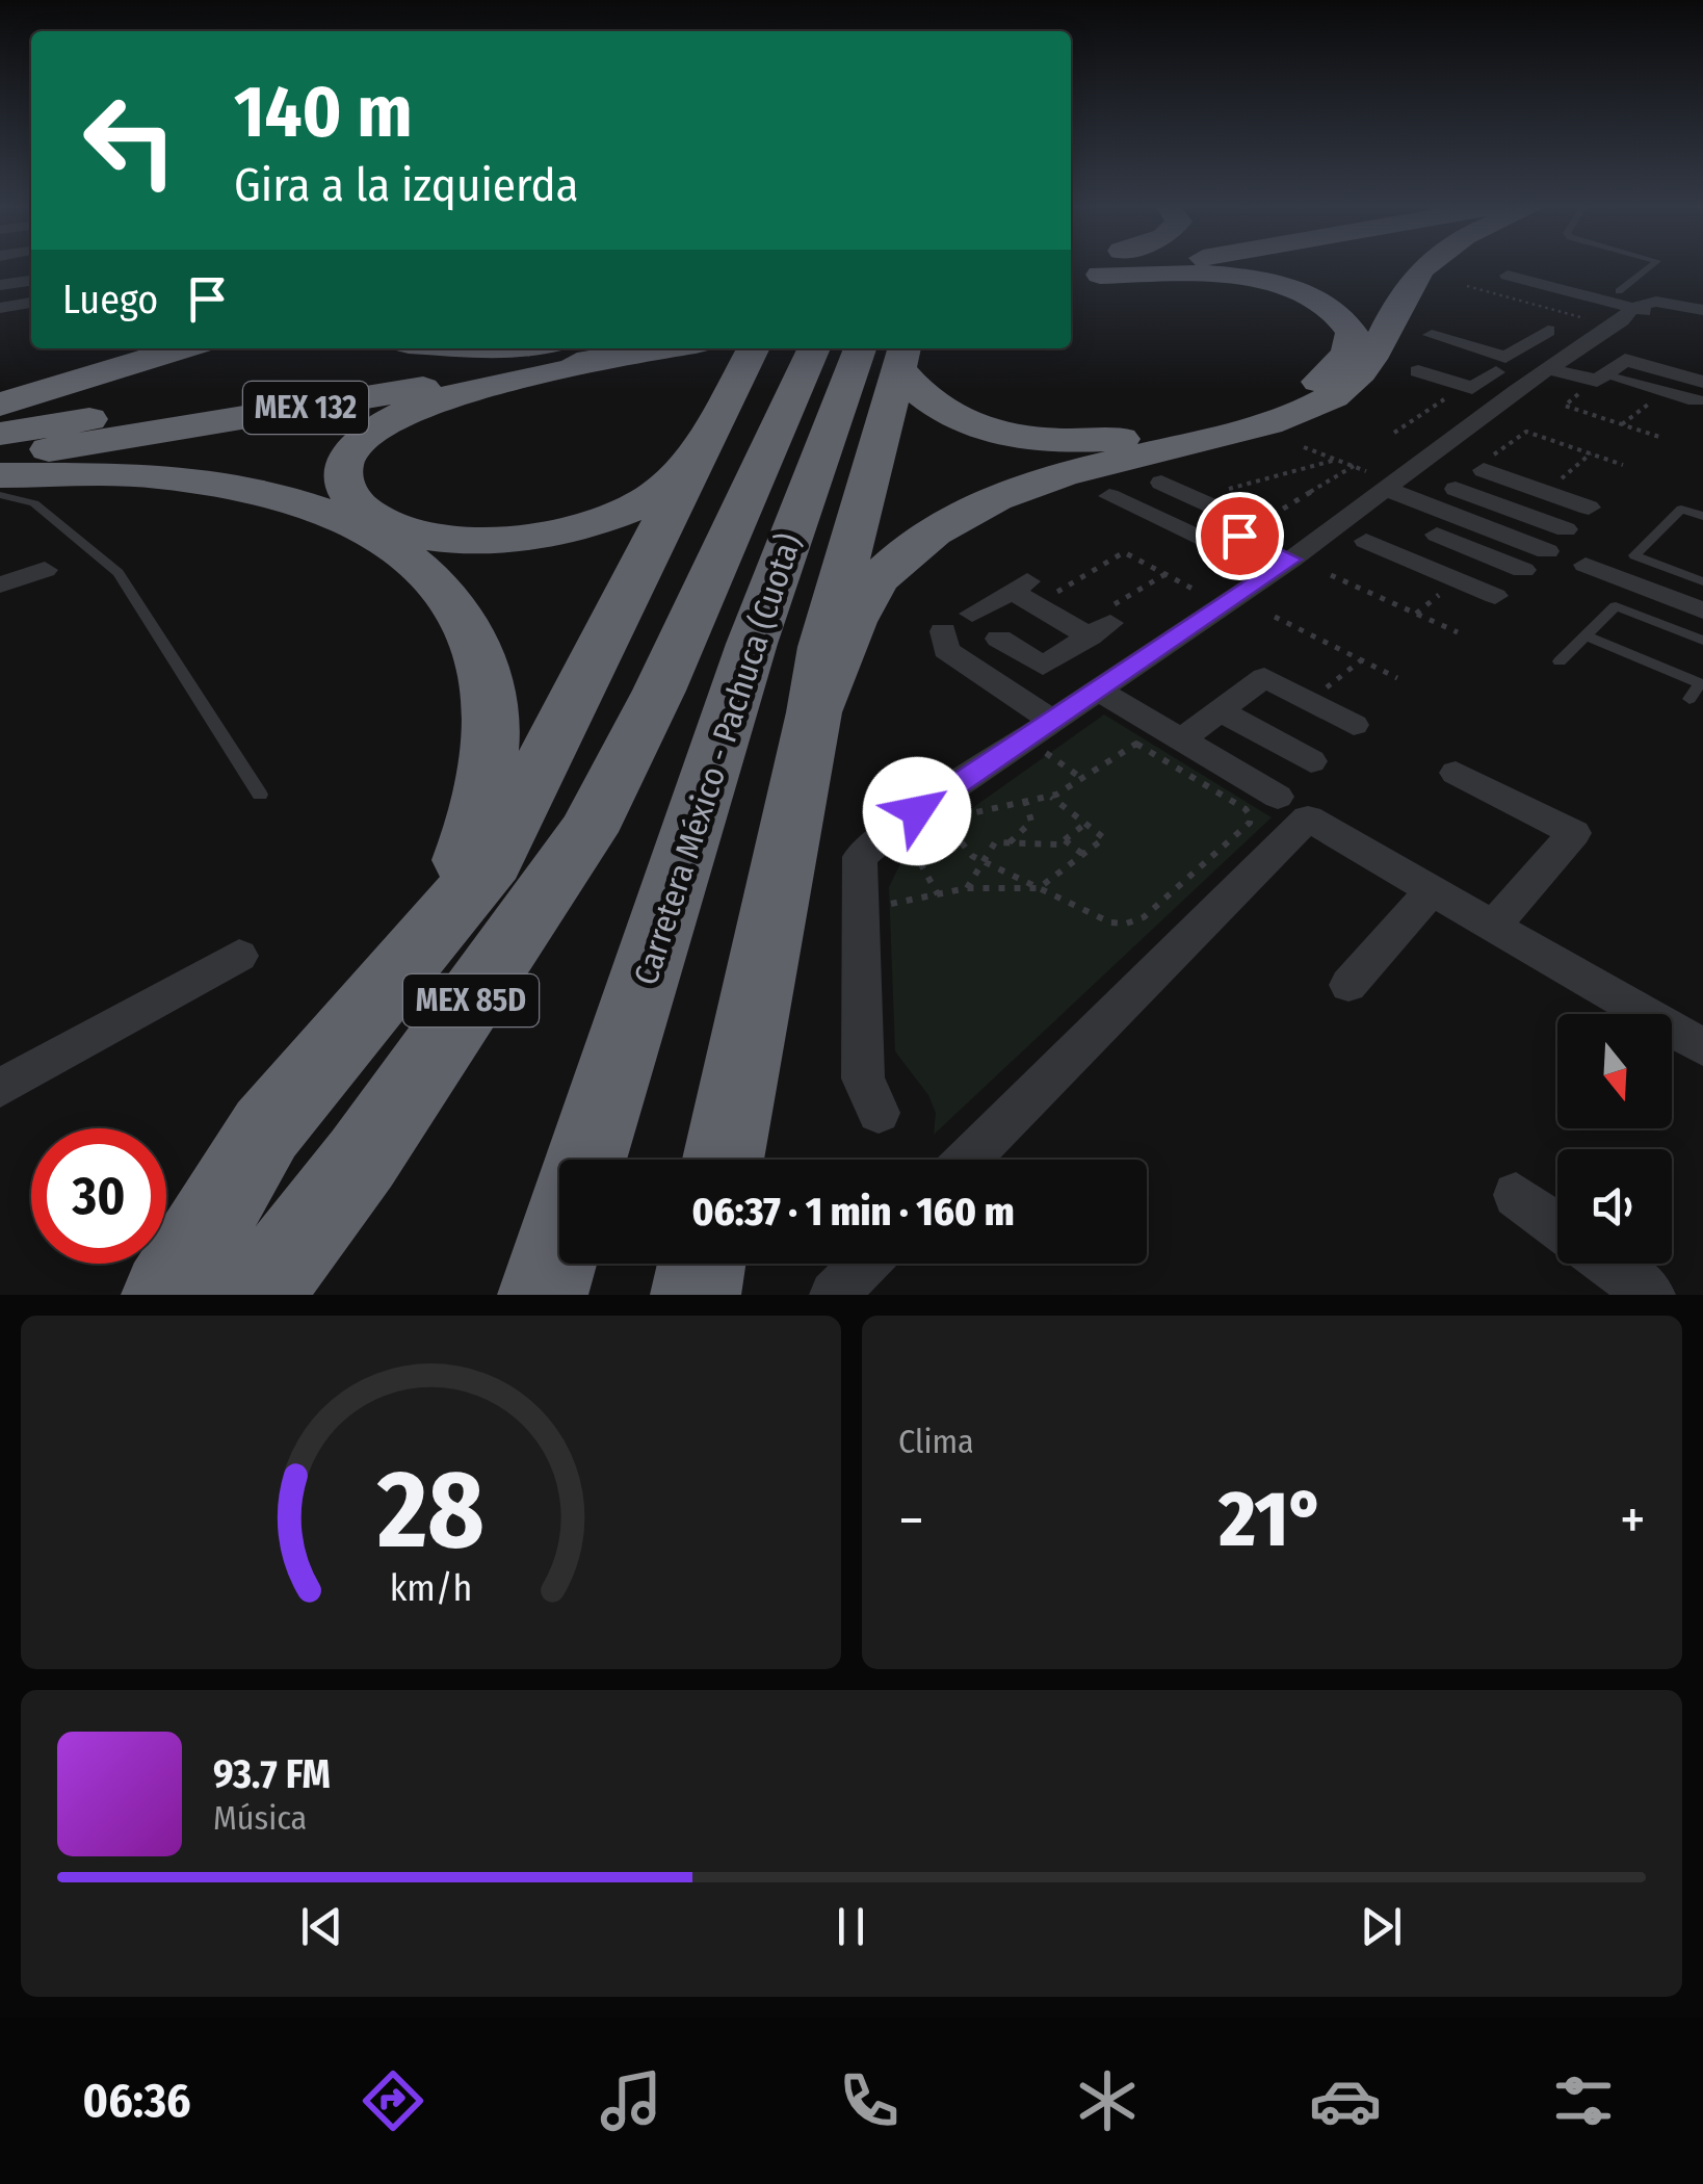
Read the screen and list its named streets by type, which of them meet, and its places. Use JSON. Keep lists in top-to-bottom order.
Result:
{
  "streets": {
    "highway": ["MEX 132", "Carretera México - Pachuca (Cuota)", "MEX 85D"]
  },
  "north": "bottom",
  "page": {
    "turn": ["140 m", "Gira a la izquierda"],
    "then": "Luego",
    "limit": "30",
    "trip": "06:37 · 1 min · 160 m",
    "tile": "Clima",
    "heat": ["−", "21°", "+"],
    "song": ["93.7 FM", "Música"],
    "tabs": "06:36",
    "gauge": ["28", "km/h"]
  }
}
